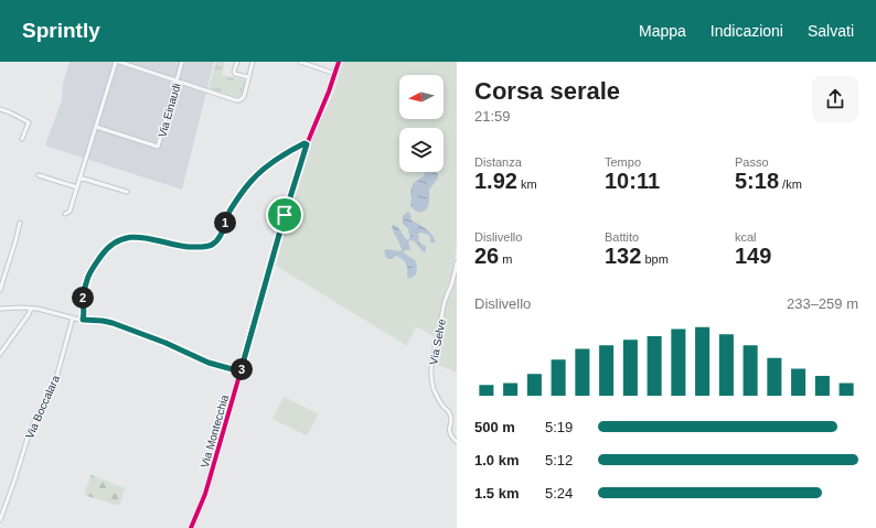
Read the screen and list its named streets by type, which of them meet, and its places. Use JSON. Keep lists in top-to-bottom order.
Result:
{
  "streets": {
    "street": [
      "Via Einaudi",
      "Via Selve",
      "Via Boccalara",
      "Via Montecchia"
    ]
  },
  "north": "left",
  "page": {
    "header": "Sprintly",
    "nav": ["Mappa", "Indicazioni", "Salvati"],
    "heading": ["Corsa serale", "21:59"],
    "stats": [
      ["Distanza", "1.92 km"],
      ["Tempo", "10:11"],
      ["Passo", "5:18 /km"],
      ["Dislivello", "26 m"],
      ["Battito", "132 bpm"],
      ["kcal", "149"]
    ],
    "pins": ["1", "2", "3"],
    "chart": ["Dislivello", "233–259 m"],
    "list": [
      {
        "name": "500 m",
        "note": "5:19"
      },
      {
        "name": "1.0 km",
        "note": "5:12"
      },
      {
        "name": "1.5 km",
        "note": "5:24"
      }
    ]
  }
}
